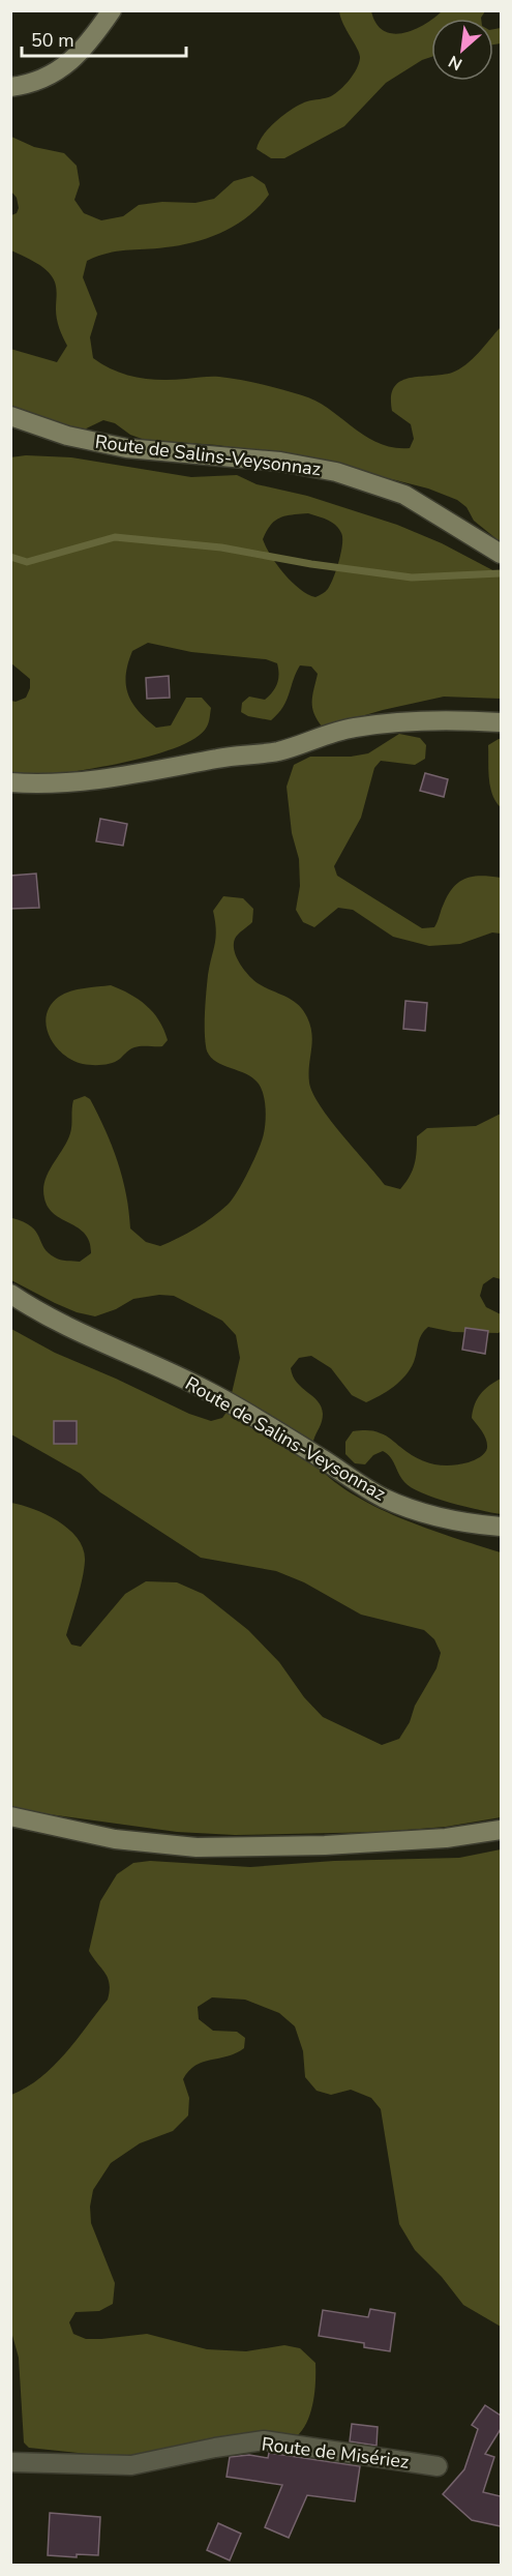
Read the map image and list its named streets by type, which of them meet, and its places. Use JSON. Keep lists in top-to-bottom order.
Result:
{
  "streets": {
    "street": ["Route de Salins-Veysonnaz", "Route de Misériez"]
  },
  "scale_bar": "50 m",
  "north": "bottom left"
}
